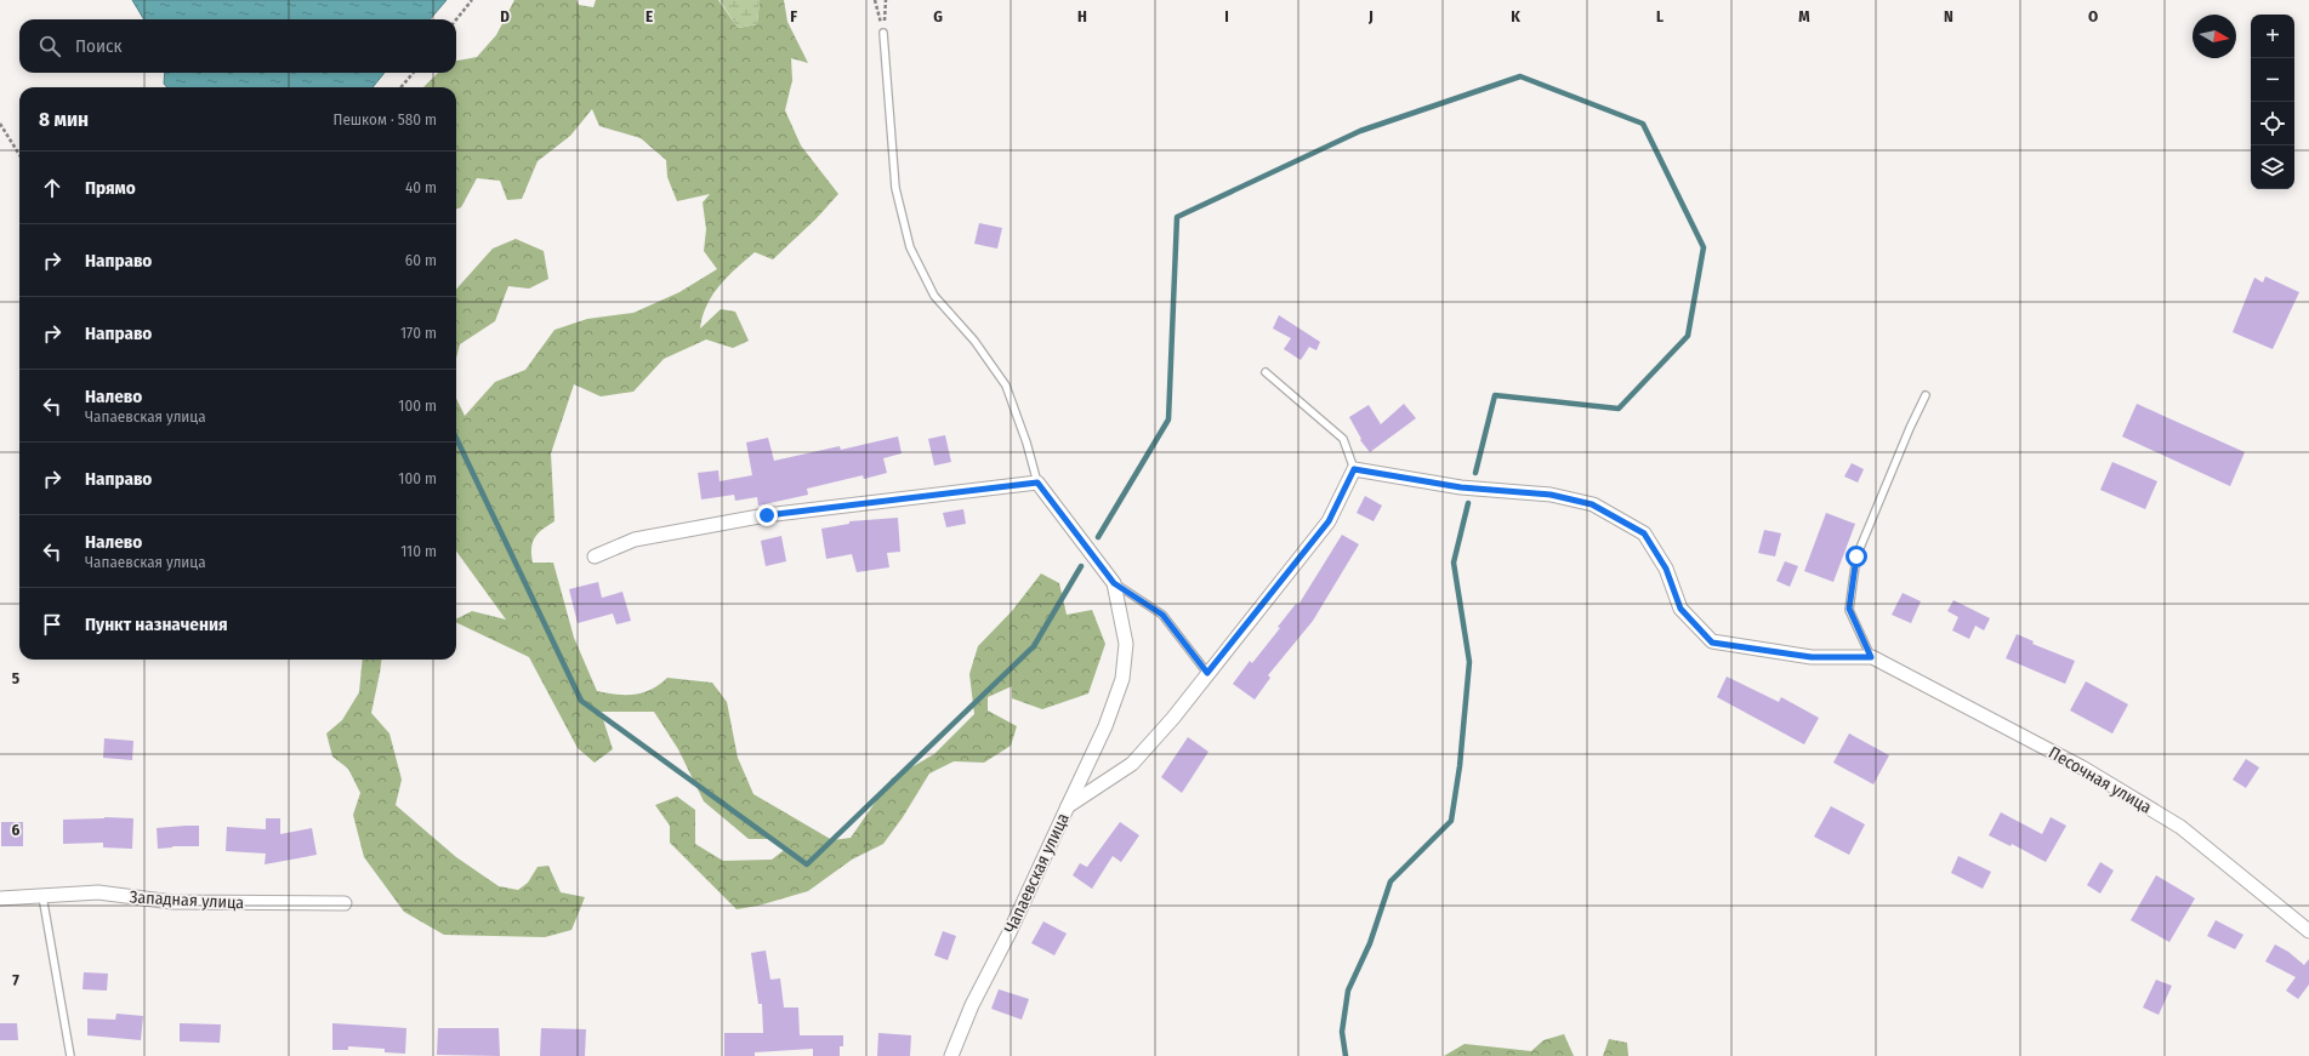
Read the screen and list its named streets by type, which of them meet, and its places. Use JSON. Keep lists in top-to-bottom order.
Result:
{
  "streets": {
    "street": ["Песочная улица", "Чапаевская улица", "Западная улица"]
  },
  "north": "right",
  "page": {
    "map_buttons": ["+", "−"],
    "search": "Поиск",
    "heading": ["8 мин", "Пешком · 580 m"],
    "list": [
      ["Прямо", "40 m"],
      ["Направо", "60 m"],
      ["Направо", "170 m"],
      ["Налево", "Чапаевская улица", "100 m"],
      ["Направо", "100 m"],
      ["Налево", "Чапаевская улица", "110 m"],
      "Пункт назначения"
    ]
  },
  "grid": {
    "columns": [
      "D",
      "E",
      "F",
      "G",
      "H",
      "I",
      "J",
      "K",
      "L",
      "M",
      "N",
      "O"
    ],
    "rows": ["5", "6", "7"]
  }
}
